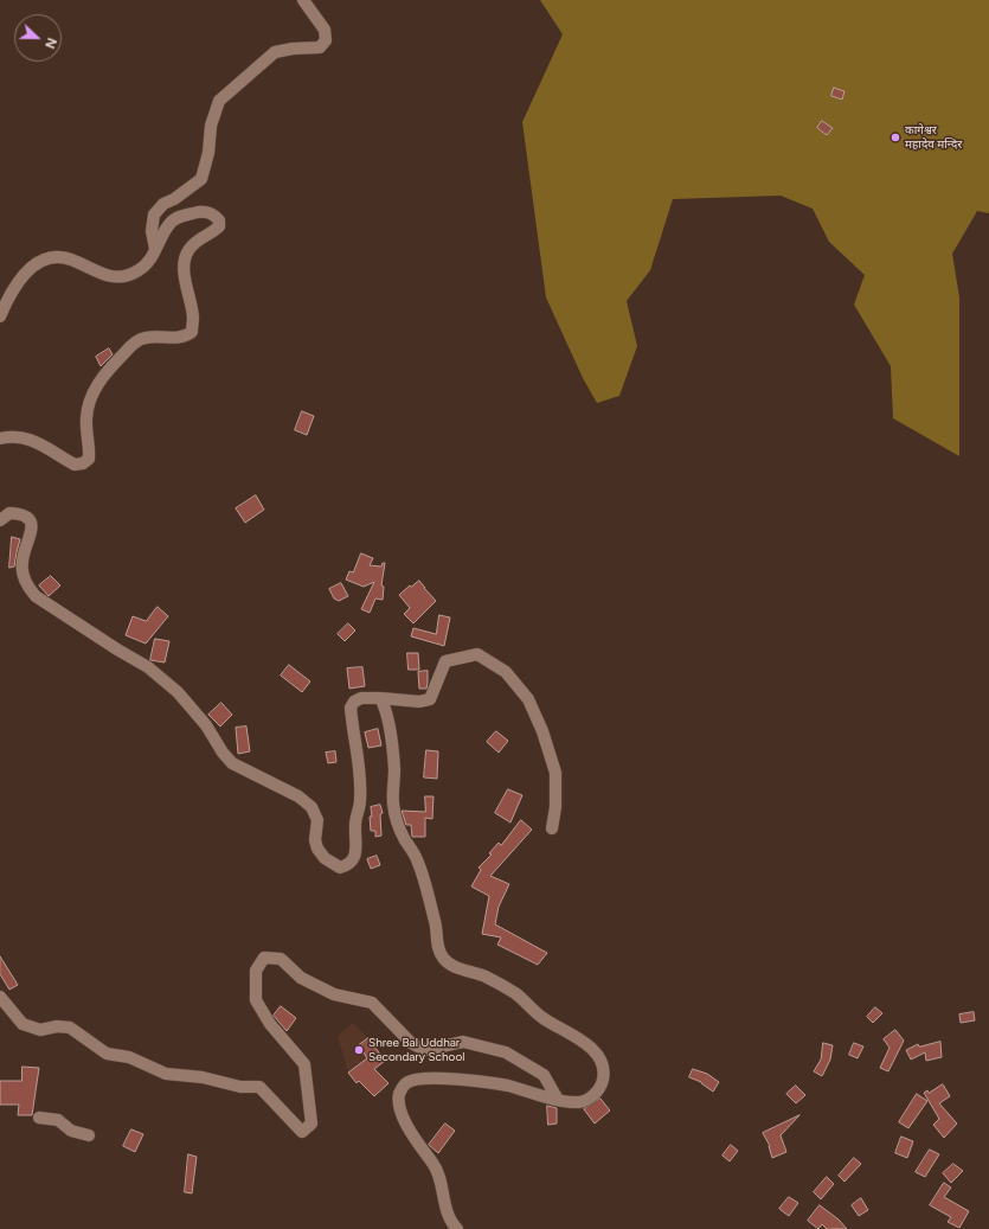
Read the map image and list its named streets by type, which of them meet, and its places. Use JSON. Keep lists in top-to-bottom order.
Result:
{
  "places": ["कागेश्वर महादेव मन्दिर", "Shree Bal Uddhar Secondary School"],
  "north": "right"
}
